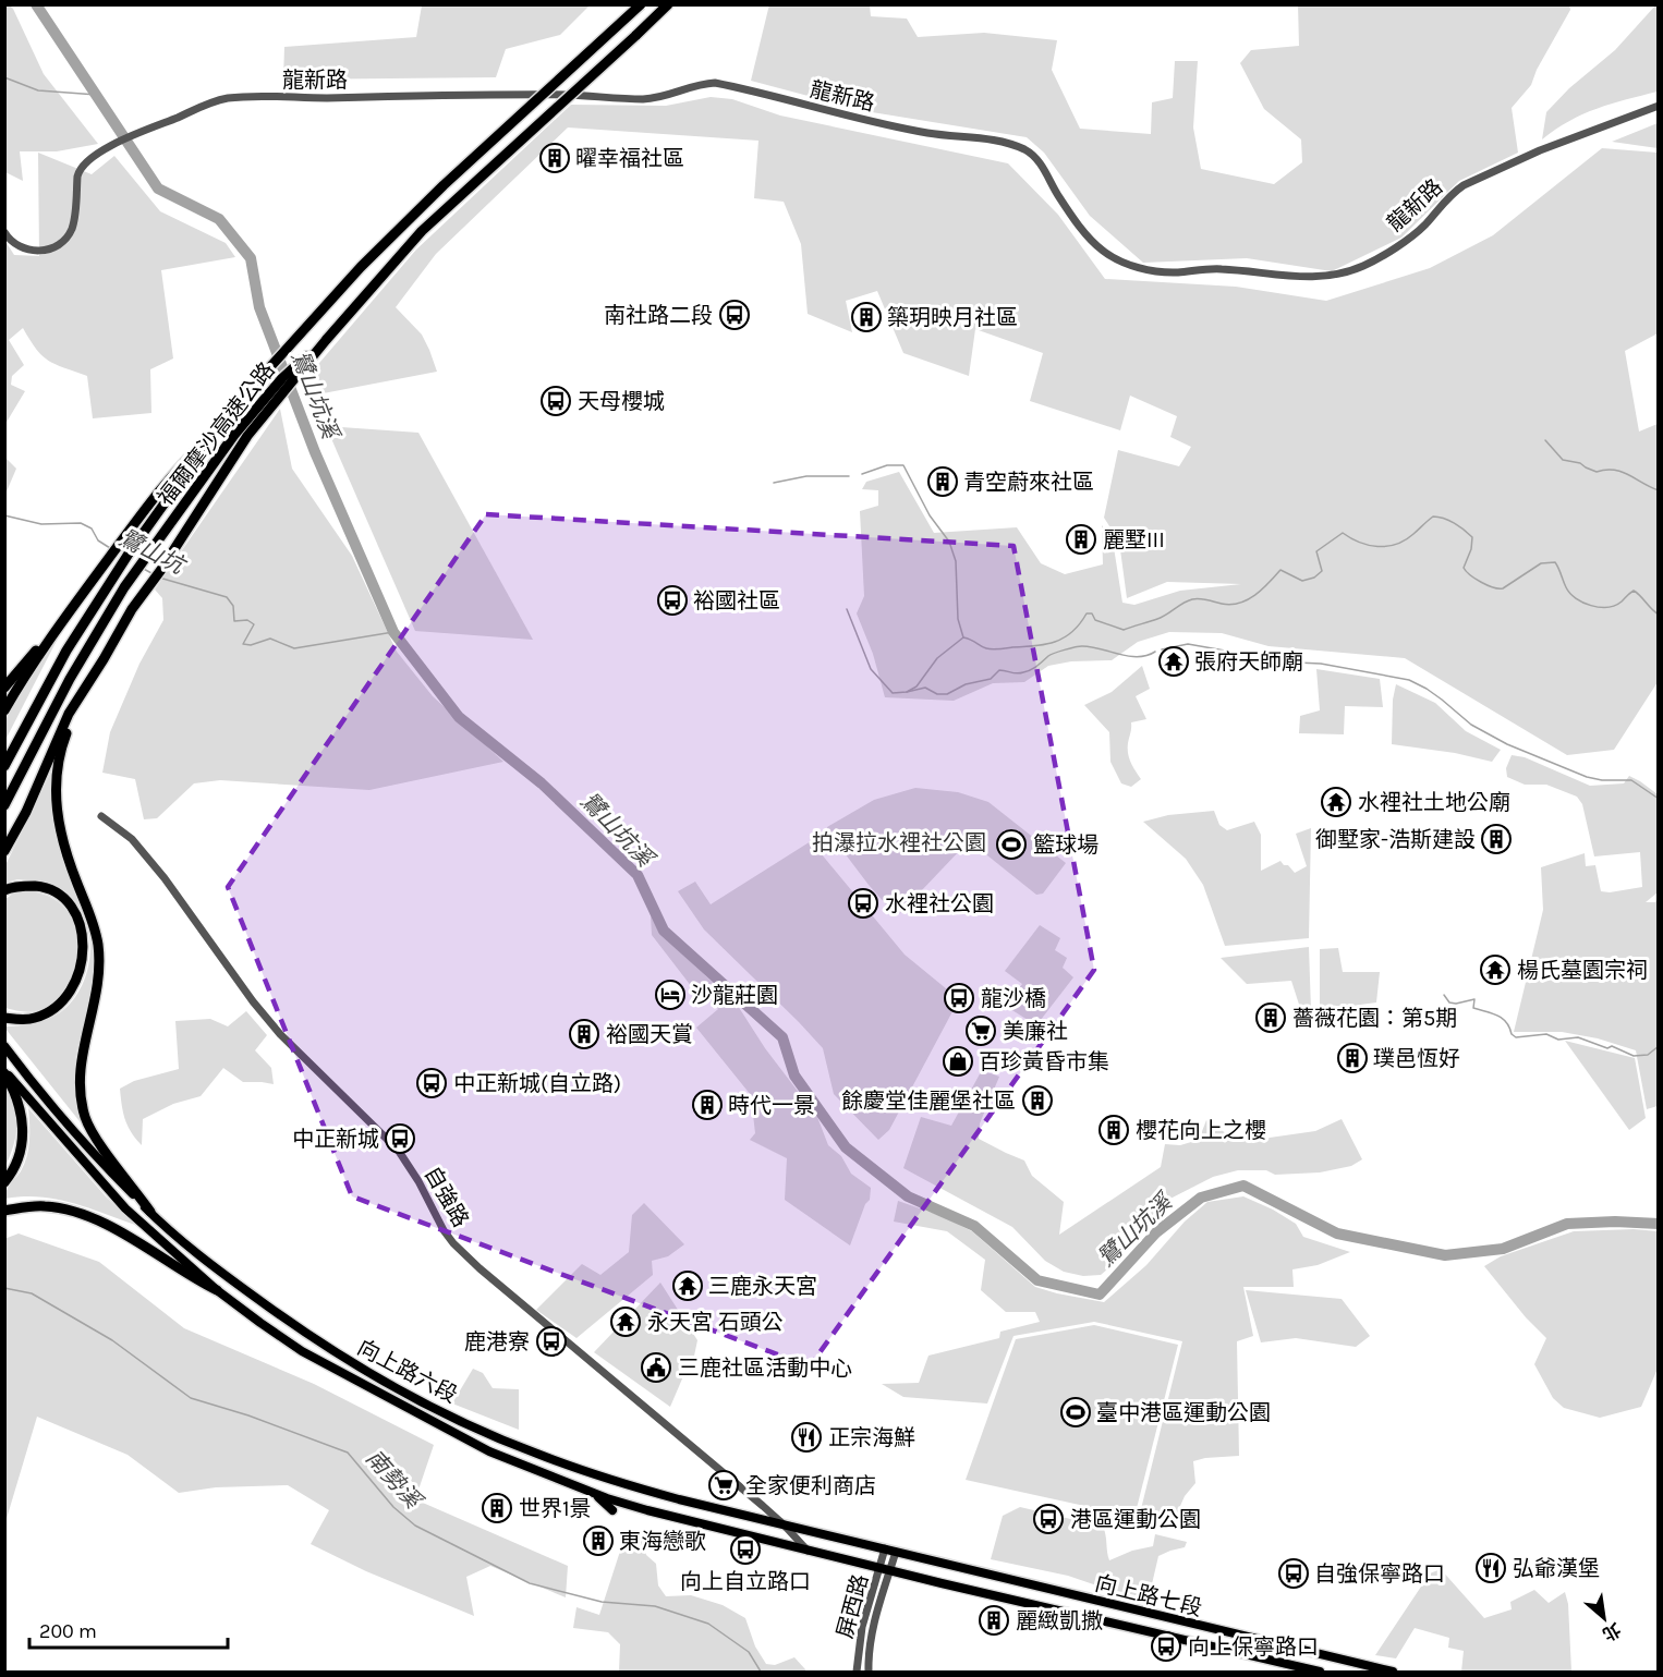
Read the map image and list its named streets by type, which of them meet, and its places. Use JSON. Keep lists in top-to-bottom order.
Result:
{
  "streets": {
    "highway": ["福爾摩沙高速公路"],
    "main road": ["向上路六段", "向上路七段"],
    "street": ["龍新路", "自強路", "屏西路"]
  },
  "crossings": [
    ["自強路", "向上路六段"],
    ["向上路六段", "向上路七段"],
    ["向上路六段", "屏西路"],
    ["向上路七段", "屏西路"]
  ],
  "water": ["鷺山坑溪", "鷺山坑", "南勢溪"],
  "parks": ["拍瀑拉水裡社公園"],
  "places": {
    "building": [
      "曜幸福社區",
      "築玥映月社區",
      "青空蔚來社區",
      "麗墅III",
      "御墅家-浩斯建設",
      "薔薇花園：第5期",
      "裕國天賞",
      "璞邑恆好",
      "餘慶堂佳麗堡社區",
      "時代一景",
      "櫻花向上之櫻",
      "世界1景",
      "東海戀歌",
      "麗緻凱撒"
    ],
    "bus stop": [
      "南社路二段",
      "天母櫻城",
      "裕國社區",
      "水裡社公園",
      "龍沙橋",
      "中正新城(自立路)",
      "中正新城",
      "鹿港寮",
      "港區運動公園",
      "向上自立路口",
      "自強保寧路口",
      "向上保寧路口"
    ],
    "temple": [
      "張府天師廟",
      "水裡社土地公廟",
      "楊氏墓園宗祠",
      "三鹿永天宮",
      "永天宮 石頭公"
    ],
    "sports": ["籃球場", "臺中港區運動公園"],
    "hotel": ["沙龍莊園"],
    "supermarket": ["美廉社", "全家便利商店"],
    "shop": ["百珍黃昏市集"],
    "public building": ["三鹿社區活動中心"],
    "restaurant": ["正宗海鮮", "弘爺漢堡"]
  },
  "scale_bar": "200 m",
  "north": "bottom right"
}
